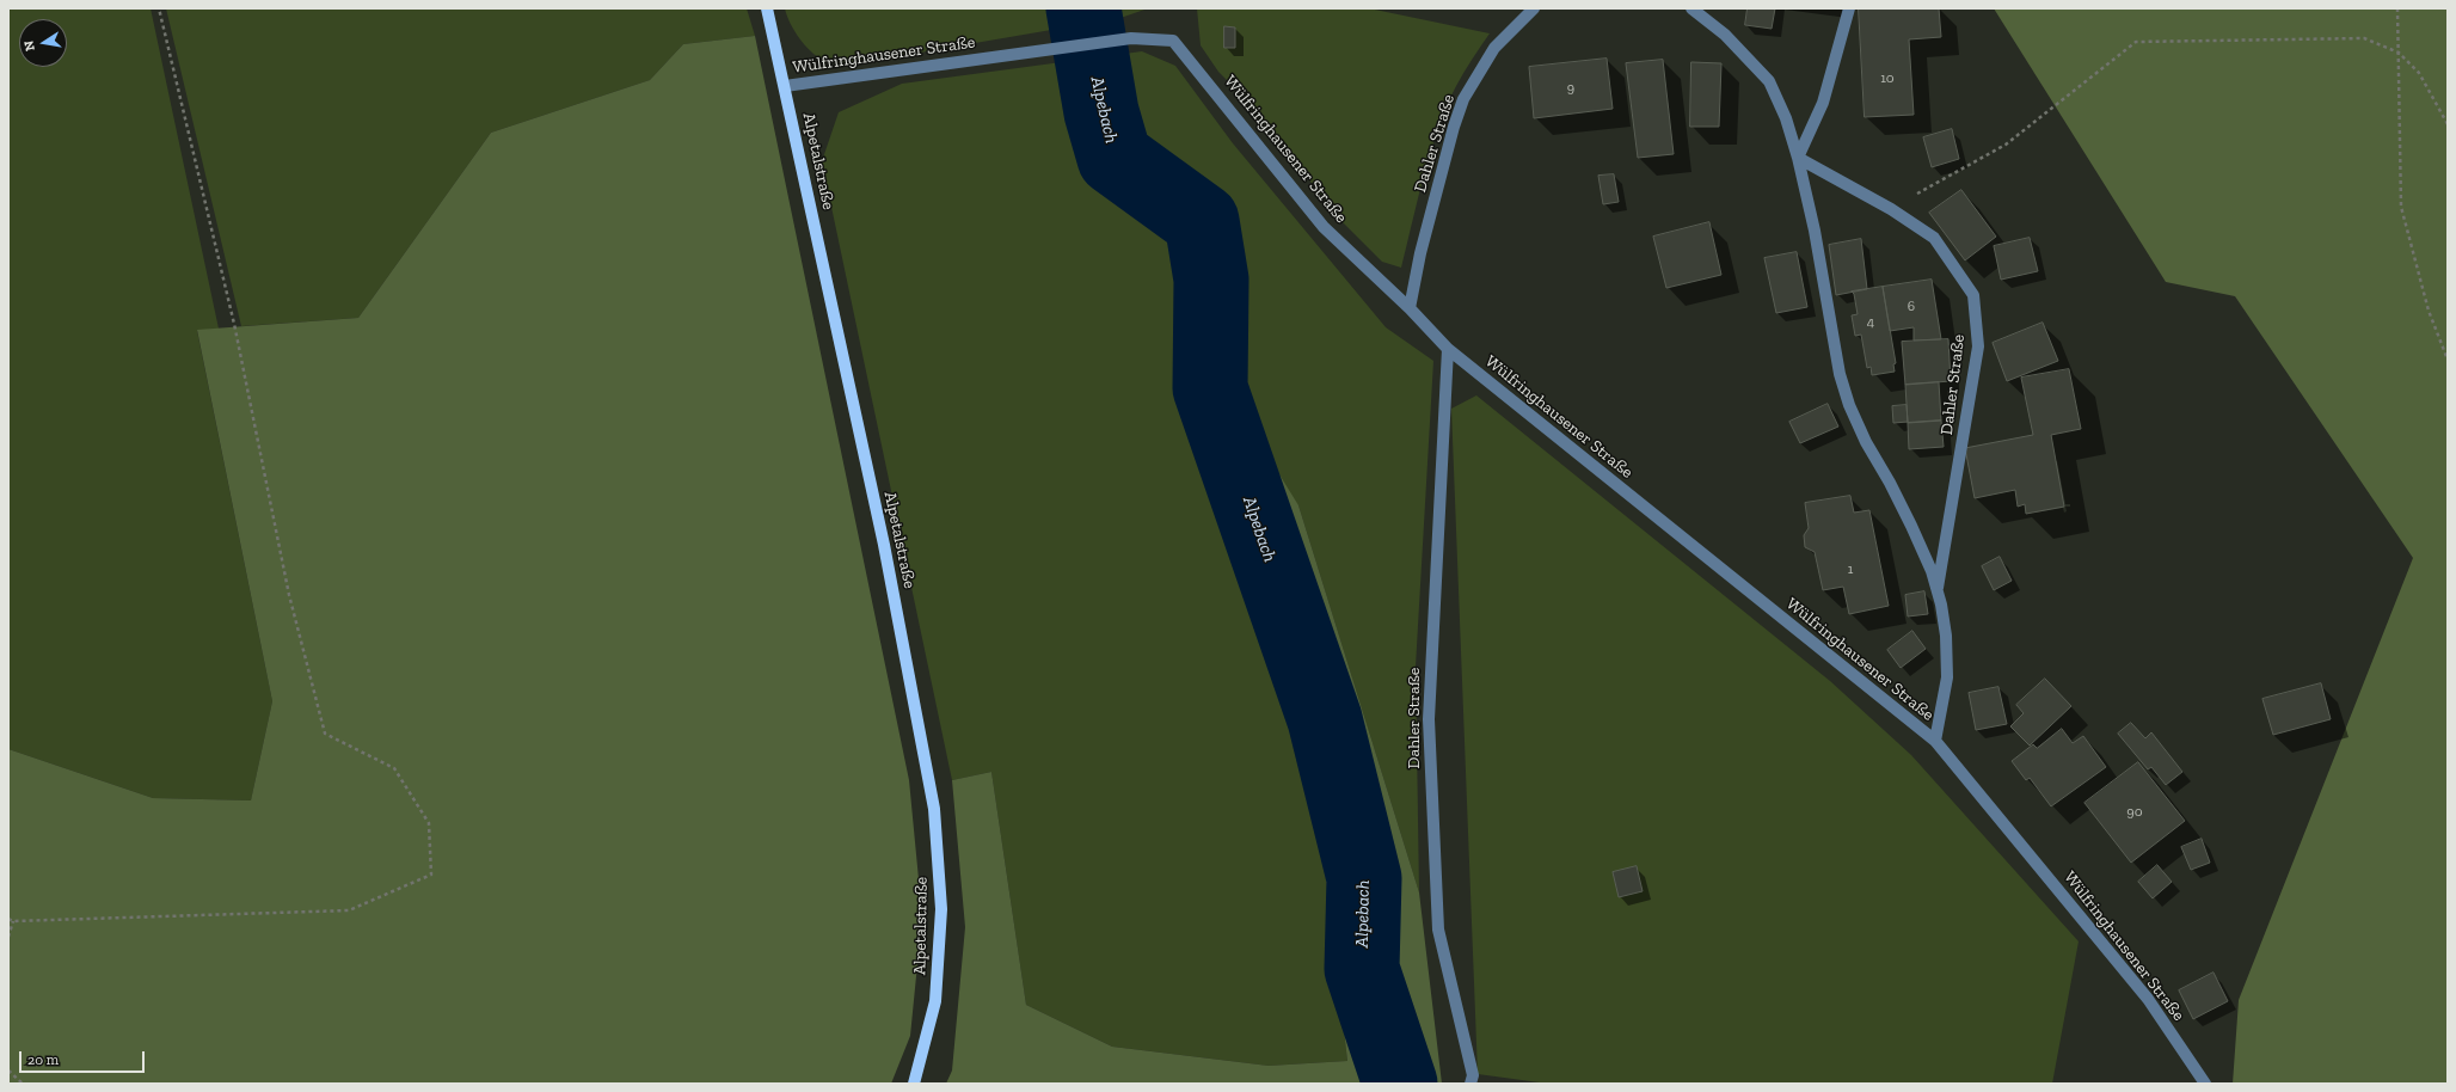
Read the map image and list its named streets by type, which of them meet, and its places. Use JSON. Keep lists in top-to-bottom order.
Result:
{
  "streets": {
    "main road": ["Alpetalstraße"],
    "street": ["Wülfringhausener Straße", "Dahler Straße"]
  },
  "crossings": [
    ["Wülfringhausener Straße", "Dahler Straße"],
    ["Wülfringhausener Straße", "Alpetalstraße"]
  ],
  "water": ["Alpebach"],
  "house_numbers": [
    "10",
    "9",
    "6",
    "4",
    "1",
    "90"
  ],
  "scale_bar": "20 m",
  "north": "left"
}
